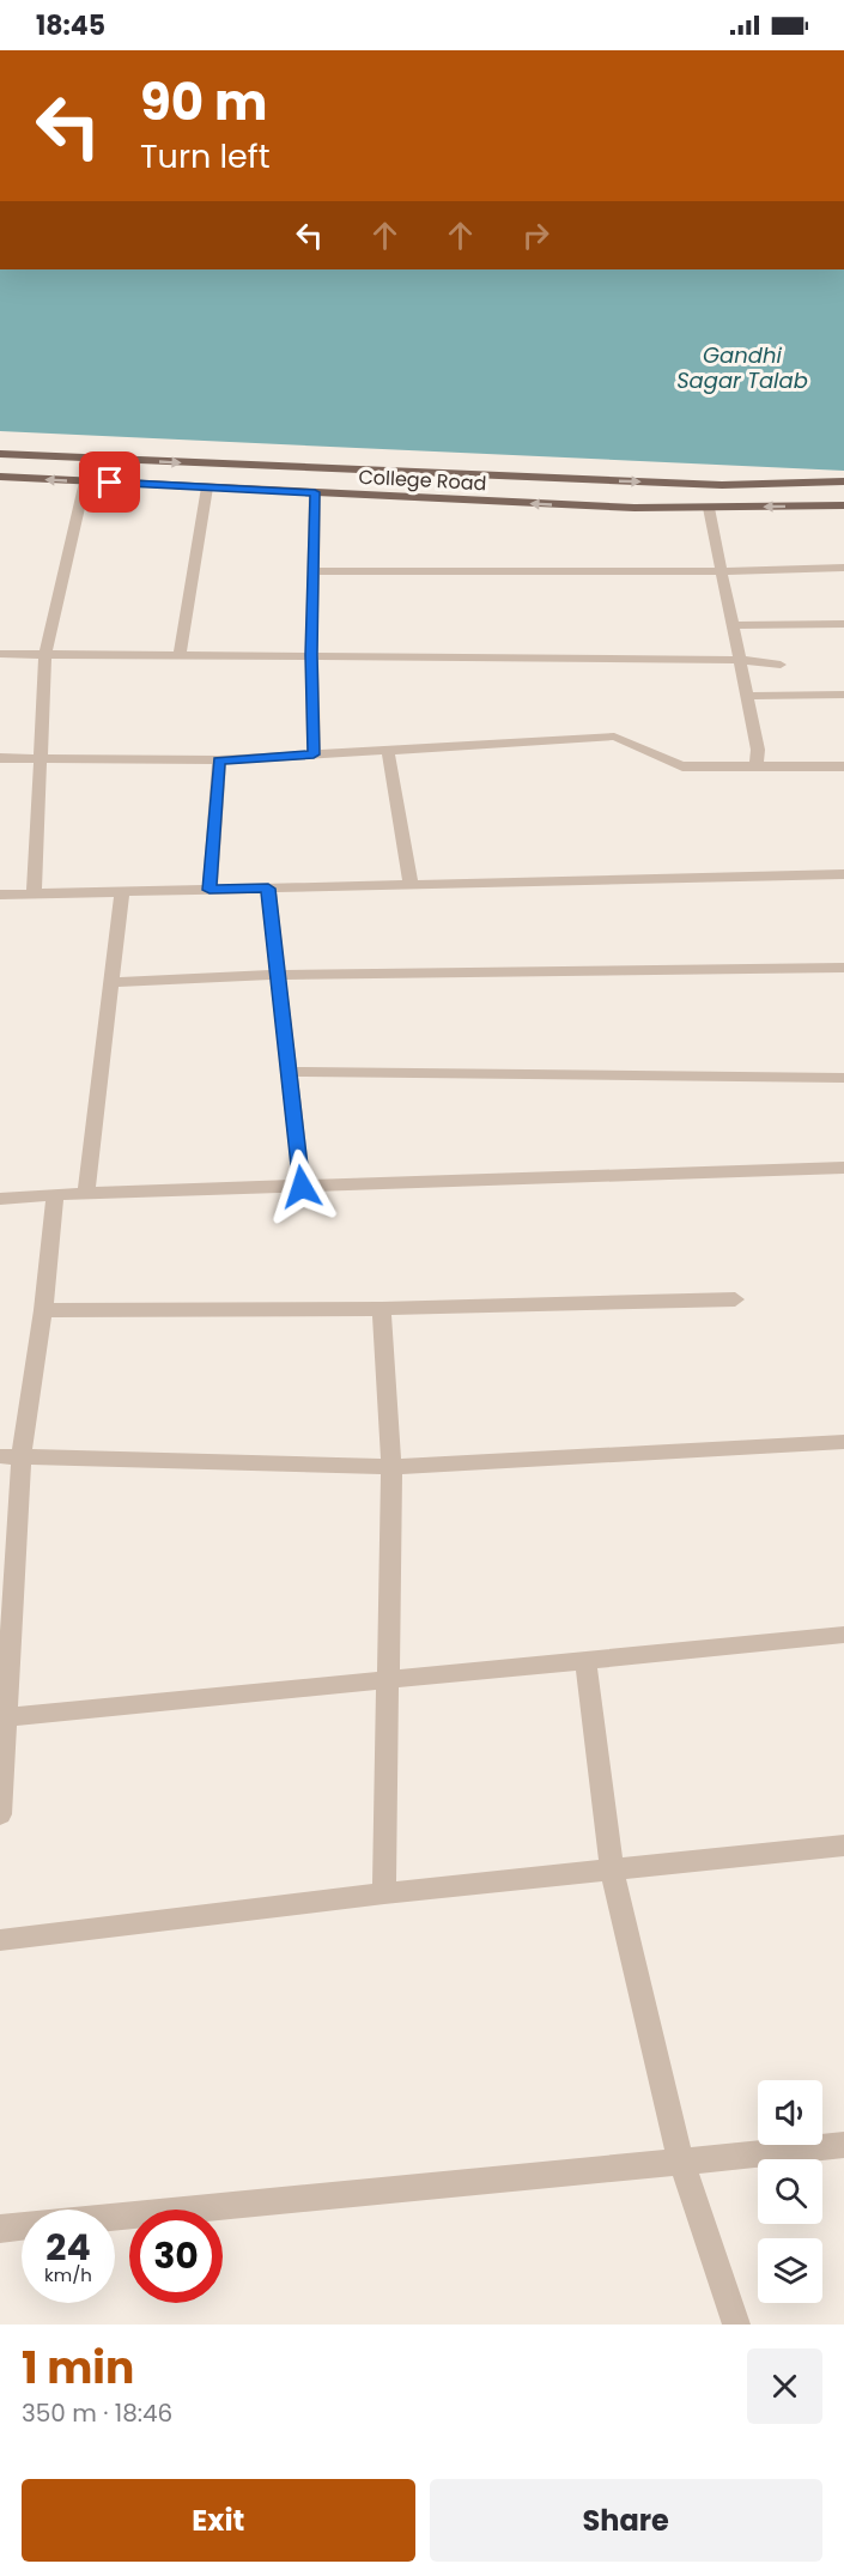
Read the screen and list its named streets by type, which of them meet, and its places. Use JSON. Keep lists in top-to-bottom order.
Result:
{
  "streets": {
    "main road": ["College Road"]
  },
  "water": ["Gandhi Sagar Talab"],
  "page": {
    "status": "18:45",
    "turn": ["90 m", "Turn left"],
    "speed": "24 km/h",
    "limit": "30",
    "heading": ["1 min", "350 m · 18:46"],
    "buttons": ["Exit", "Share"]
  }
}
